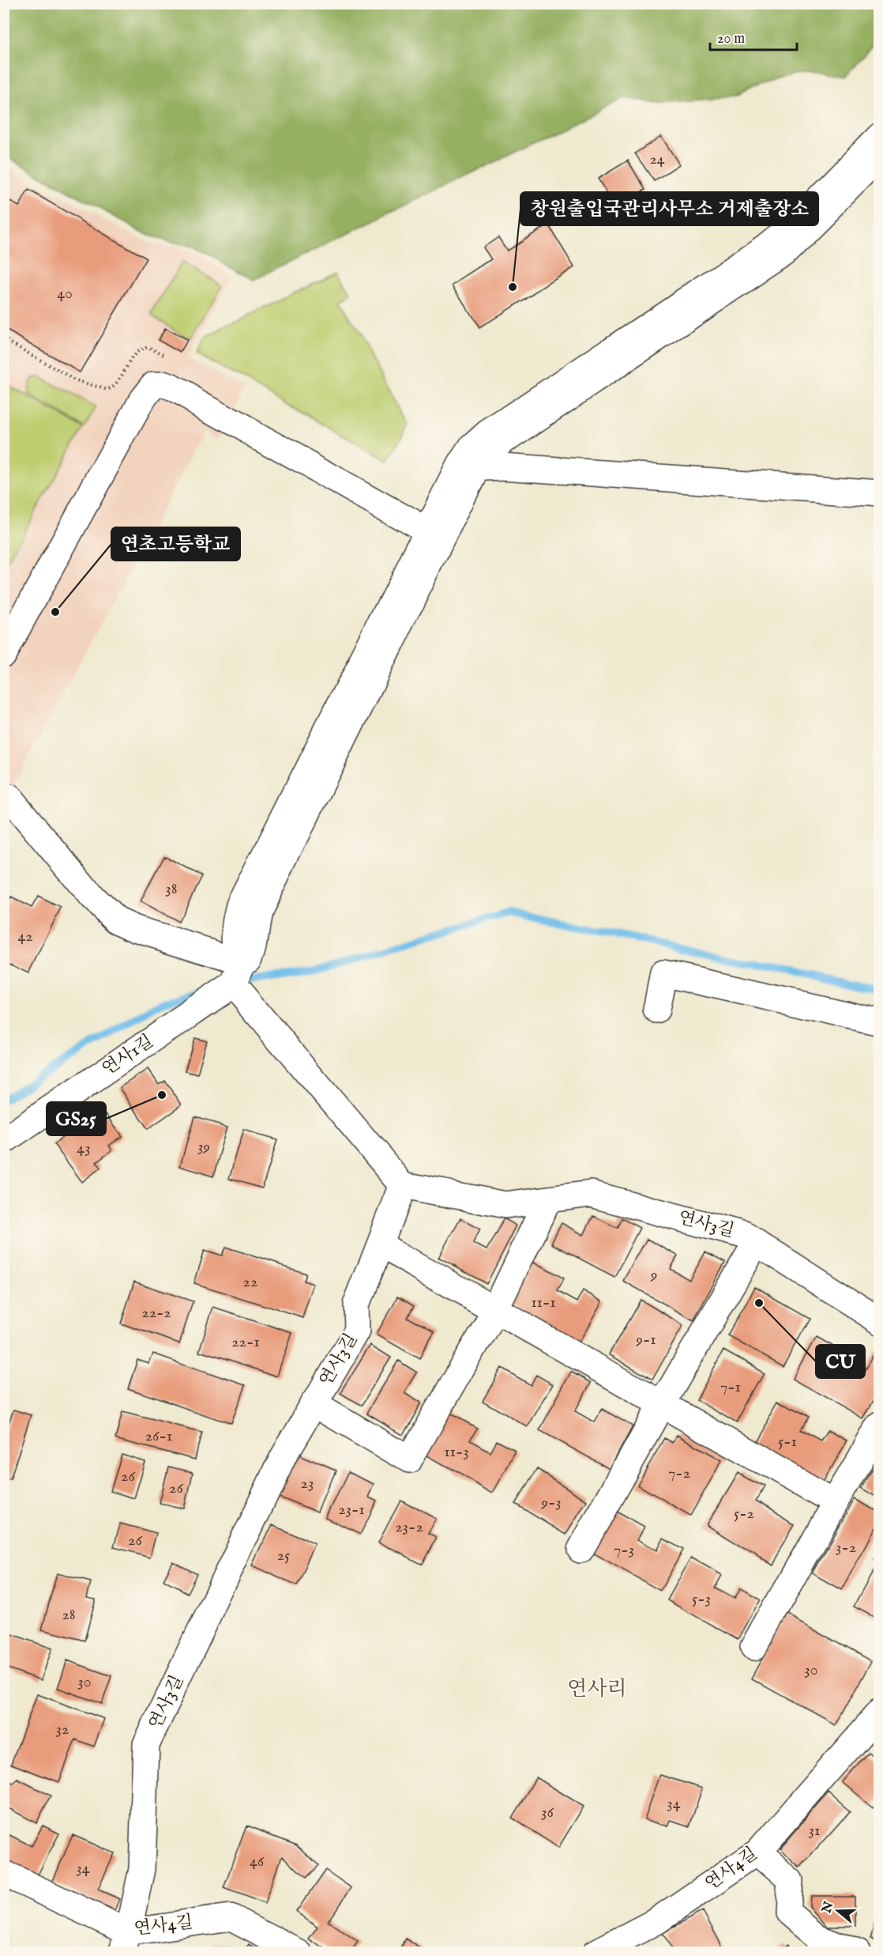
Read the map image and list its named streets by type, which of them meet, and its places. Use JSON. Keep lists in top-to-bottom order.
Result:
{
  "streets": {
    "street": ["연사1길", "연사3길", "연사4길"]
  },
  "crossings": [
    ["연사3길", "연사4길"]
  ],
  "districts": ["연사리"],
  "places": [
    "창원출입국관리사무소 거제출장소",
    "연초고등학교",
    "GS25",
    "CU"
  ],
  "house_numbers": [
    "24",
    "40",
    "38",
    "42",
    "39",
    "43",
    "9",
    "22",
    "11-1",
    "22-2",
    "9-1",
    "22-1",
    "7-1",
    "26-1",
    "5-1",
    "11-3",
    "7-2",
    "26",
    "23",
    "26",
    "9-3",
    "23-1",
    "5-2",
    "23-2",
    "26",
    "3-2",
    "7-3",
    "25",
    "5-3",
    "28",
    "30",
    "30",
    "32",
    "34",
    "36",
    "31",
    "46",
    "34"
  ],
  "scale_bar": "20 m",
  "north": "left"
}
